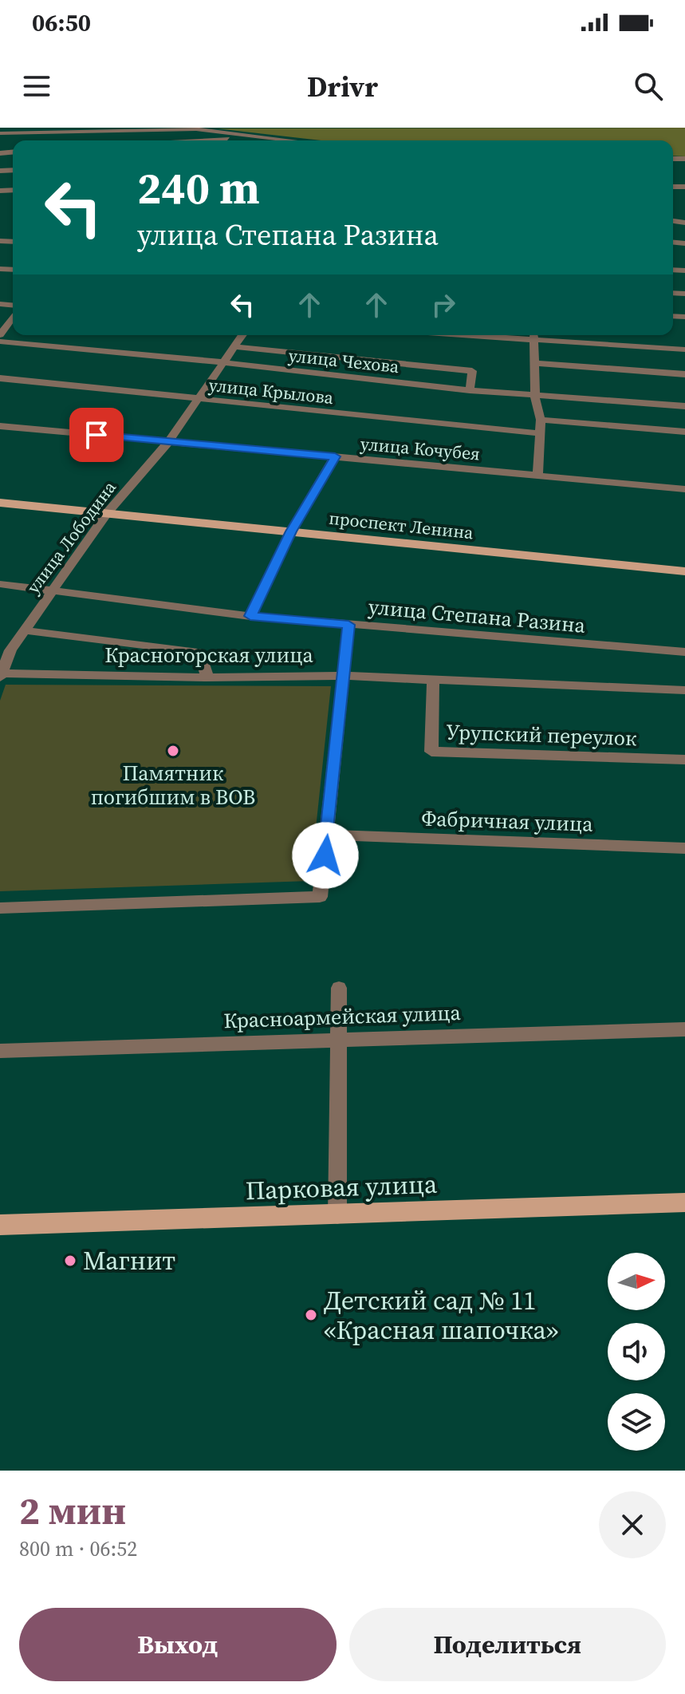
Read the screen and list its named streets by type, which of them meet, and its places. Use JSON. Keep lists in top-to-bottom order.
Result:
{
  "streets": {
    "main road": ["проспект Ленина", "Парковая улица"],
    "street": [
      "улица Чехова",
      "улица Крылова",
      "улица Кочубея",
      "улица Лободина",
      "улица Степана Разина",
      "Красногорская улица",
      "Урупский переулок",
      "Фабричная улица",
      "Красноармейская улица"
    ]
  },
  "crossings": [
    ["улица Чехова", "улица Лободина"],
    ["улица Крылова", "улица Лободина"],
    ["улица Кочубея", "улица Лободина"],
    ["проспект Ленина", "улица Лободина"],
    ["улица Лободина", "улица Степана Разина"],
    ["улица Лободина", "Красногорская улица"],
    ["Красногорская улица", "Урупский переулок"]
  ],
  "places": ["Памятник погибшим в ВОВ", "Магнит", "Детский сад № 11 «Красная шапочка»"],
  "north": "right",
  "page": {
    "status": "06:50",
    "header": "Drivr",
    "turn": ["240 m", "улица Степана Разина"],
    "heading": ["2 мин", "800 m · 06:52"],
    "buttons": ["Выход", "Поделиться"]
  }
}
